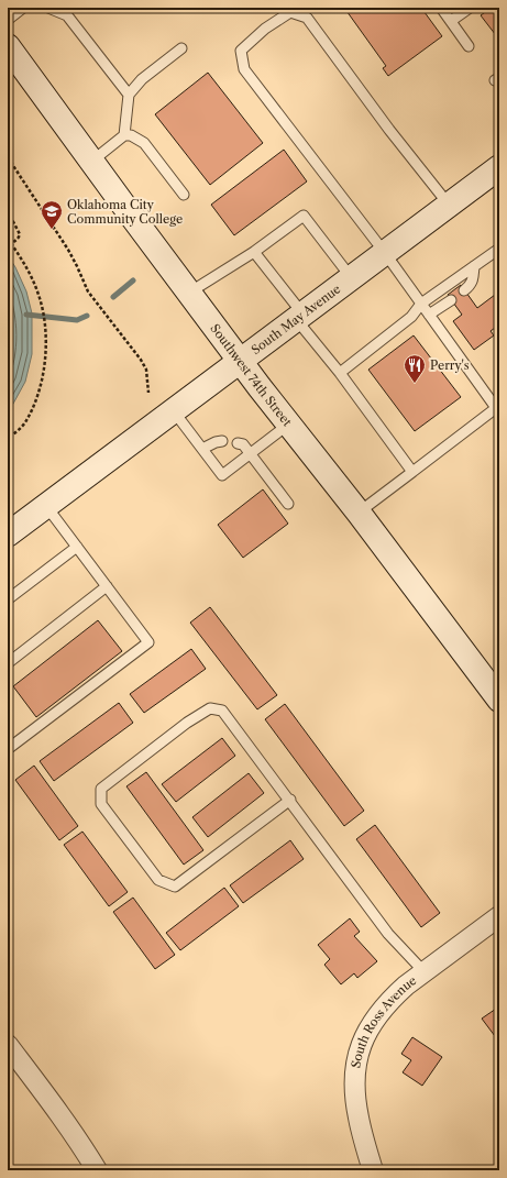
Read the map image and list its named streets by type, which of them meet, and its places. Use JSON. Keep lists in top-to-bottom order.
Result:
{
  "streets": {
    "main road": ["South May Avenue", "Southwest 74th Street"],
    "street": ["South Ross Avenue"]
  },
  "crossings": [
    ["South May Avenue", "Southwest 74th Street"]
  ],
  "places": {
    "school or university": ["Oklahoma City Community College"],
    "restaurant": ["Perry's"]
  }
}
